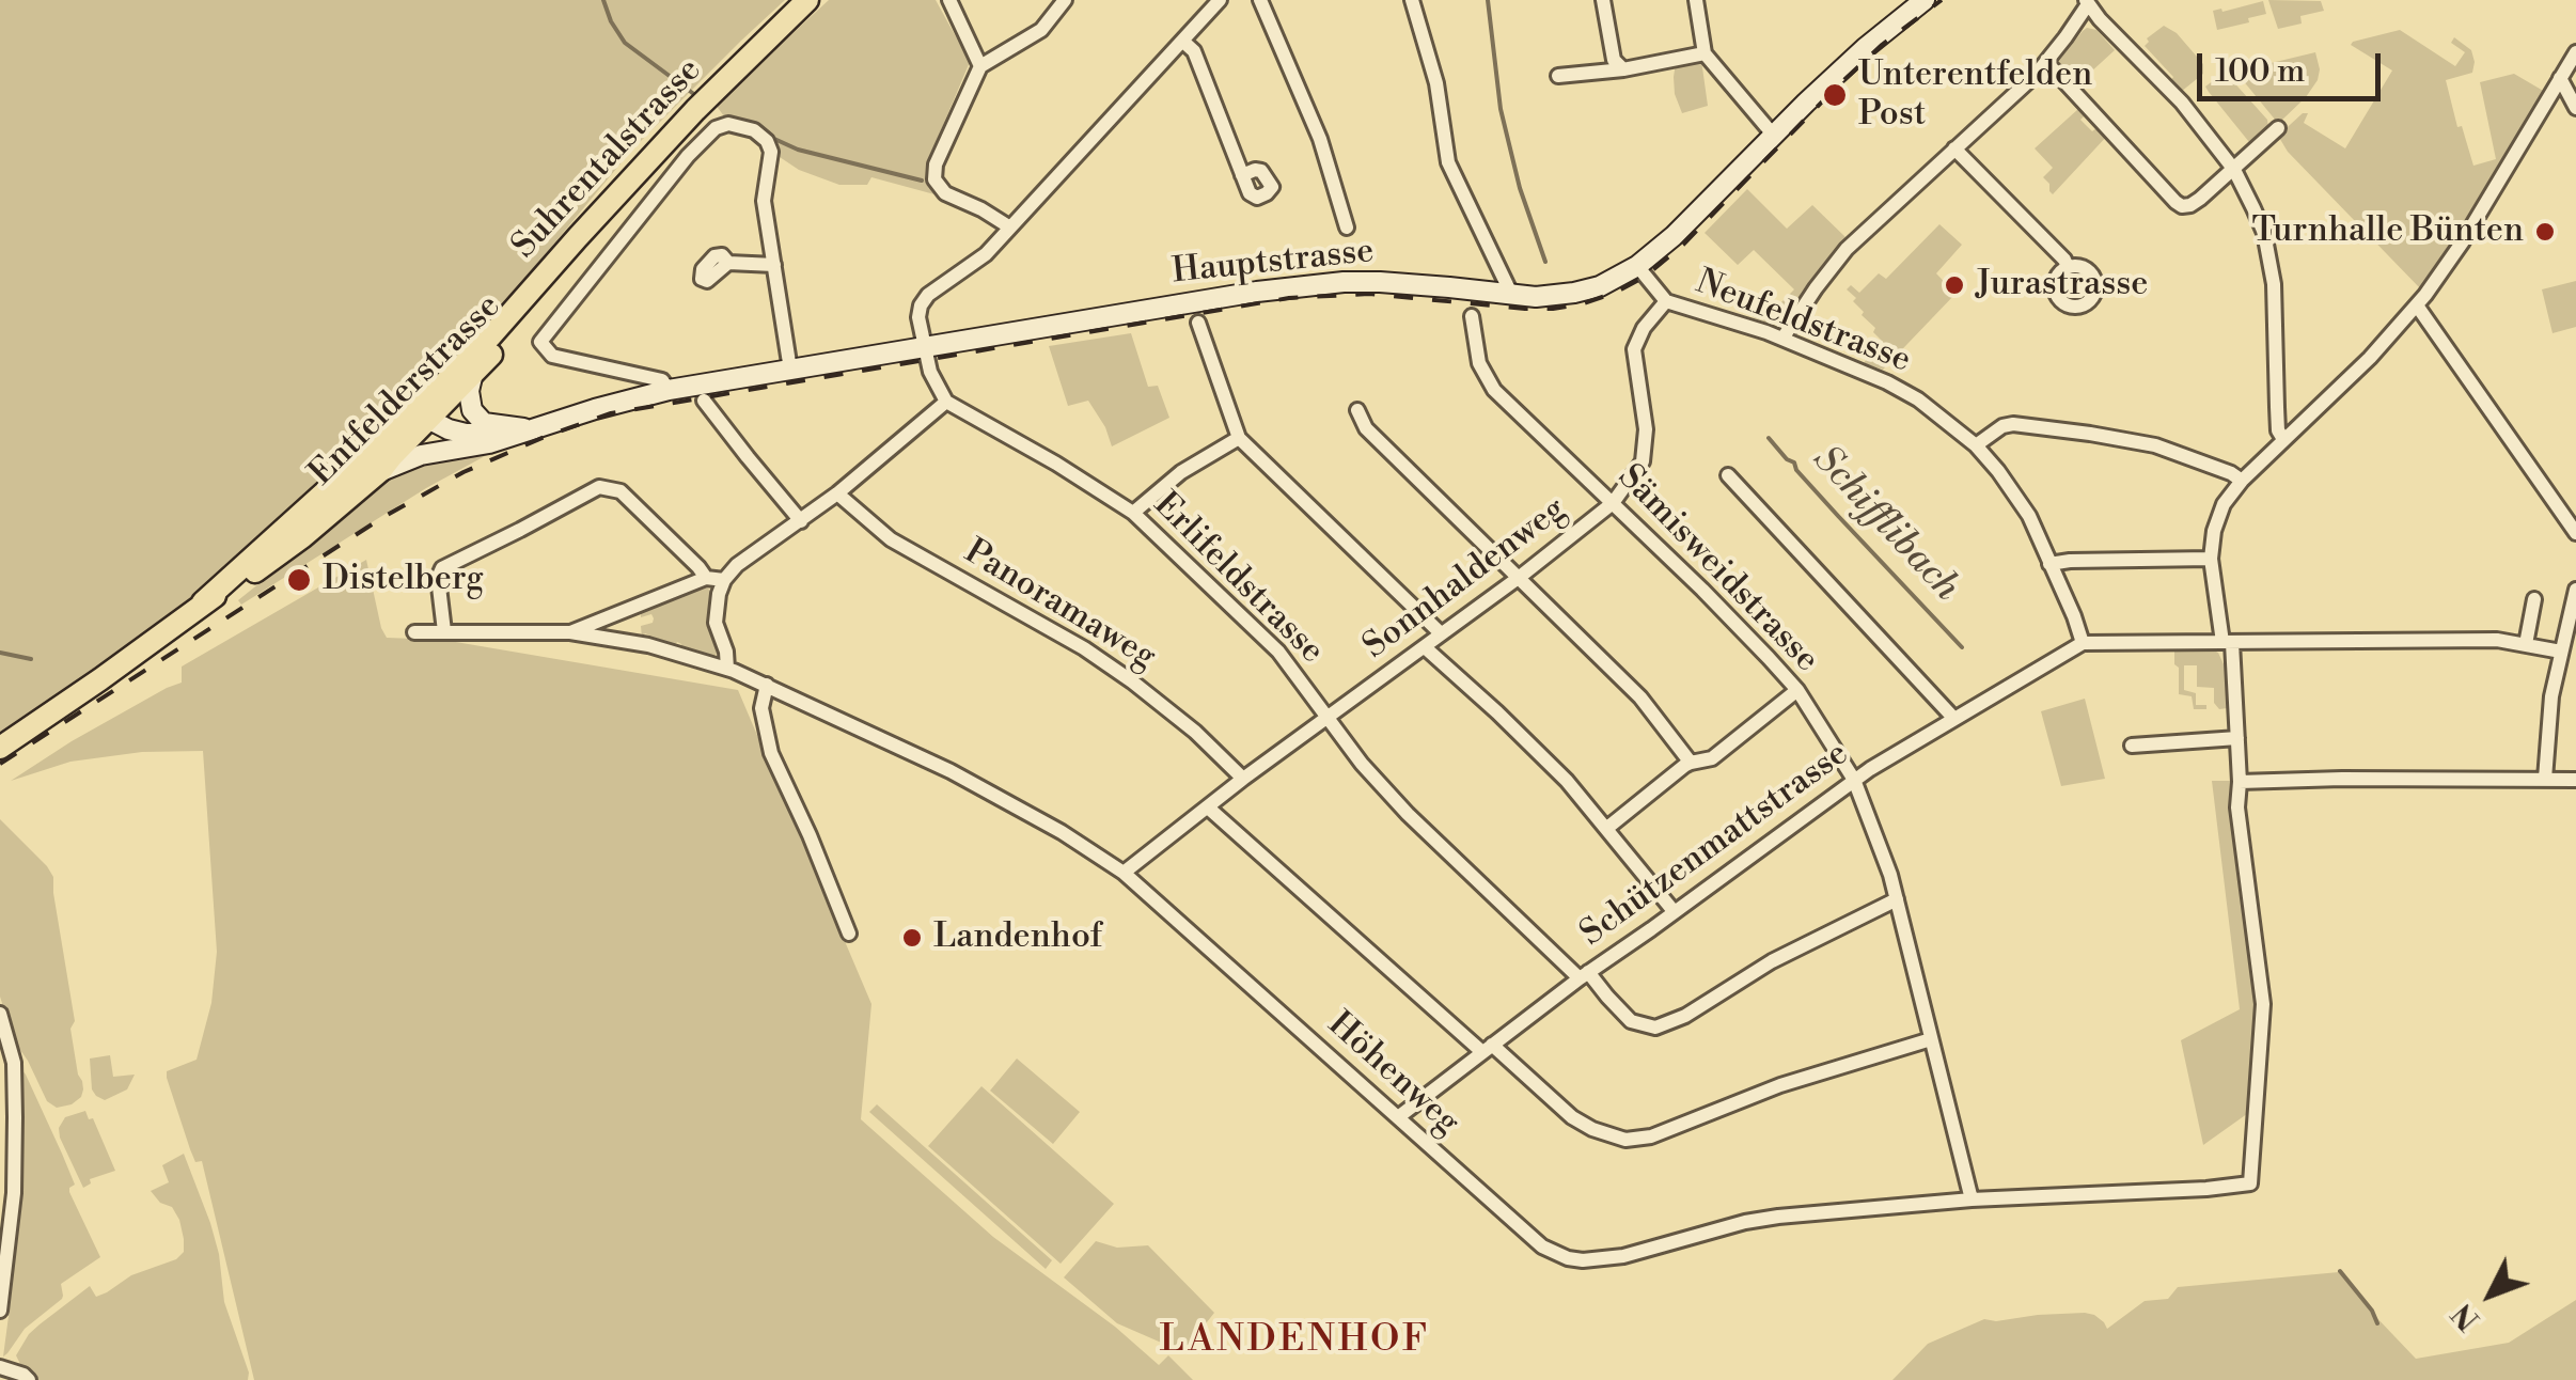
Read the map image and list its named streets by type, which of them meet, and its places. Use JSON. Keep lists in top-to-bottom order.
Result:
{
  "streets": {
    "main road": ["Suhrentalstrasse", "Hauptstrasse", "Entfelderstrasse"],
    "street": [
      "Neufeldstrasse",
      "Sämisweidstrasse",
      "Erlifeldstrasse",
      "Sonnhaldenweg",
      "Panoramaweg",
      "Schützenmattstrasse",
      "Höhenweg"
    ]
  },
  "crossings": [
    ["Suhrentalstrasse", "Entfelderstrasse"],
    ["Hauptstrasse", "Neufeldstrasse"],
    ["Neufeldstrasse", "Sonnhaldenweg"],
    ["Neufeldstrasse", "Schützenmattstrasse"],
    ["Sämisweidstrasse", "Erlifeldstrasse"],
    ["Sämisweidstrasse", "Sonnhaldenweg"],
    ["Sämisweidstrasse", "Schützenmattstrasse"],
    ["Sämisweidstrasse", "Höhenweg"],
    ["Erlifeldstrasse", "Sonnhaldenweg"],
    ["Erlifeldstrasse", "Schützenmattstrasse"],
    ["Sonnhaldenweg", "Panoramaweg"],
    ["Sonnhaldenweg", "Höhenweg"],
    ["Schützenmattstrasse", "Höhenweg"]
  ],
  "districts": ["LANDENHOF"],
  "water": ["Schifflibach"],
  "places": [
    "Unterentfelden Post",
    "Turnhalle Bünten",
    "Jurastrasse",
    "Distelberg",
    "Landenhof"
  ],
  "scale_bar": "100 m",
  "north": "bottom left"
}
